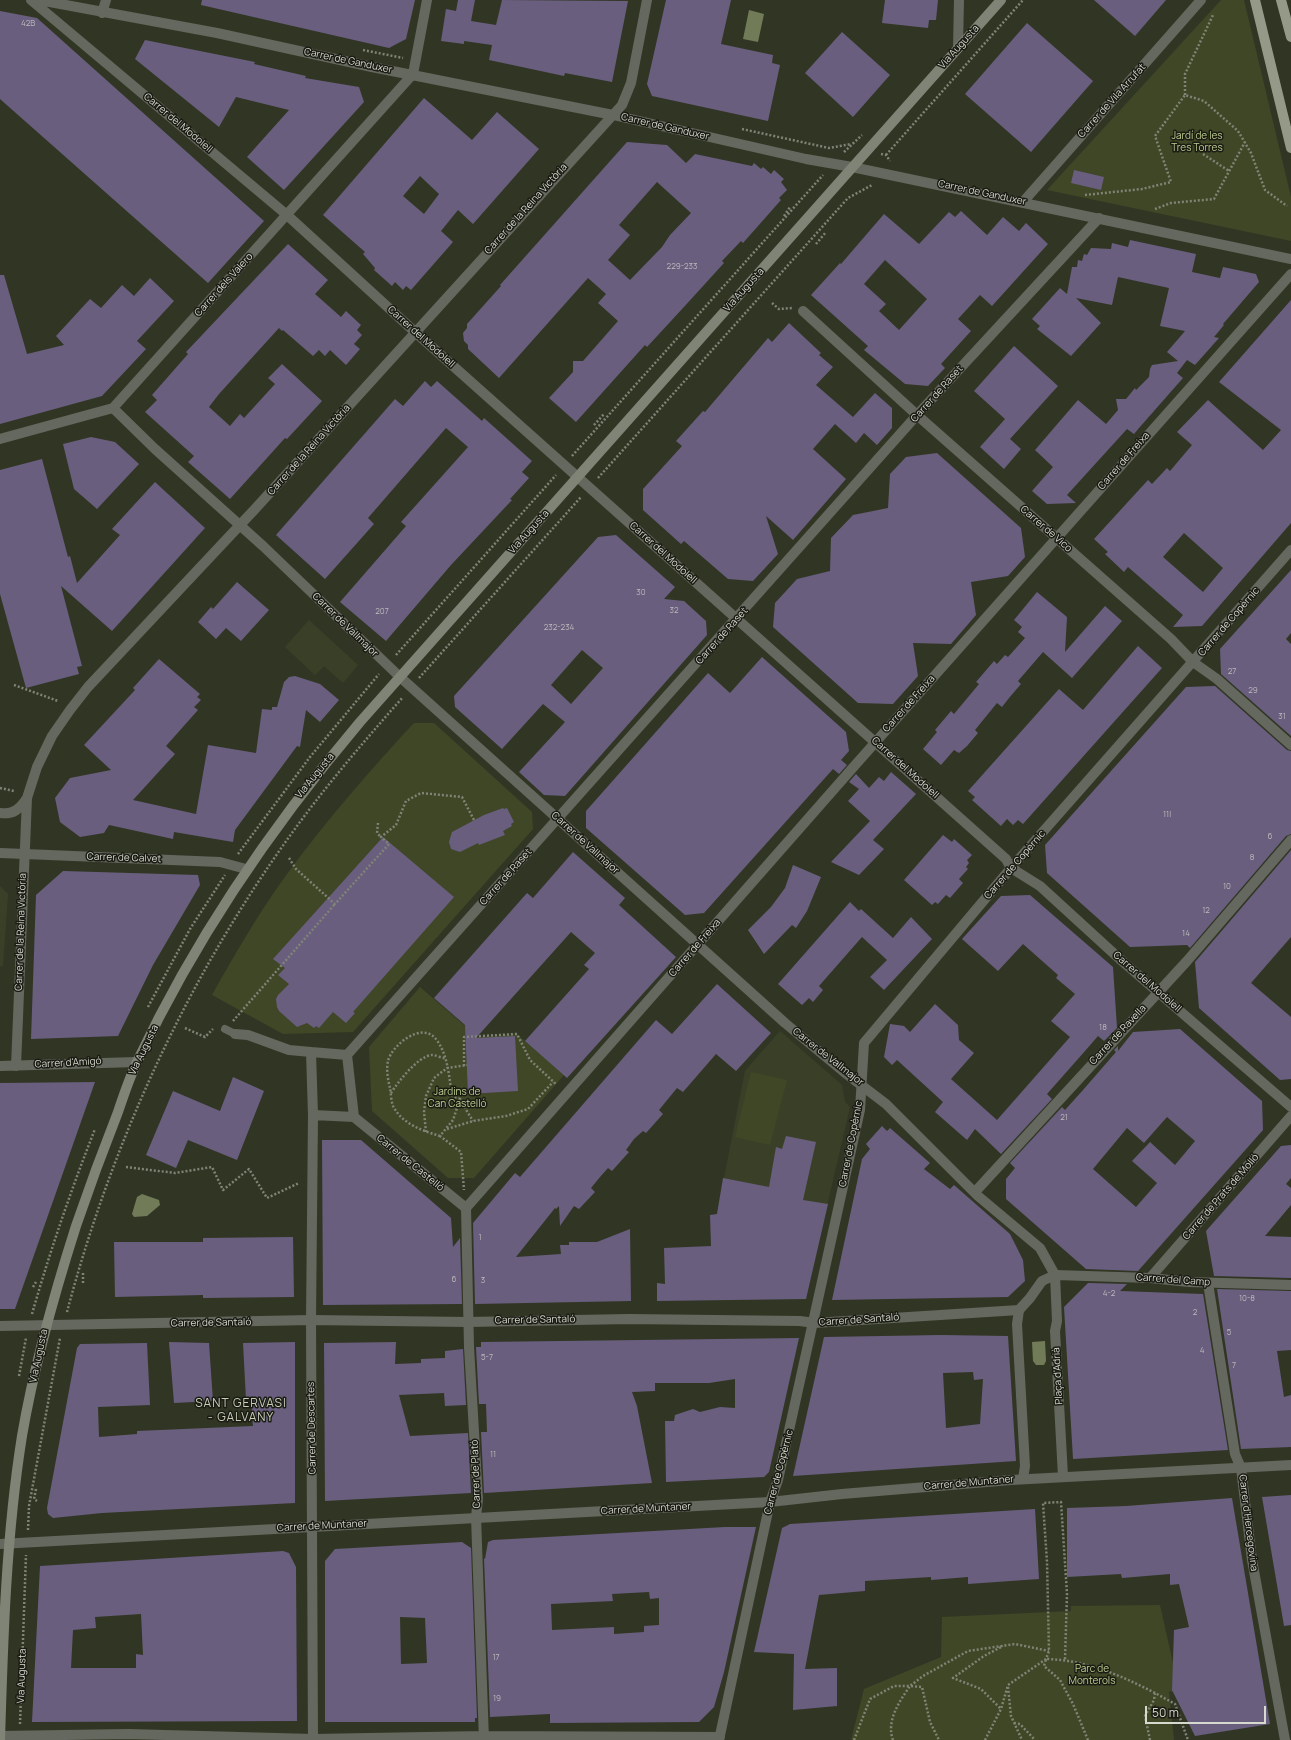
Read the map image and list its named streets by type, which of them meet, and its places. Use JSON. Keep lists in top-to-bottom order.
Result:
{
  "streets": {
    "main road": ["Via Augusta"],
    "street": [
      "Carrer de Ganduxer",
      "Carrer de Vila Arrufat",
      "Carrer del Modolell",
      "Carrer de la Reina Victòria",
      "Carrer dels Valero",
      "Carrer de Raset",
      "Carrer de Freixa",
      "Carrer de Vico",
      "Carrer de Copèrnic",
      "Carrer de Vallmajor",
      "Carrer de Calvet",
      "Carrer de Ravella",
      "Carrer d'Amigó",
      "Carrer de Castelló",
      "Carrer de Prats de Molló",
      "Carrer del Camp",
      "Carrer de Santaló",
      "Plaça d'Adrià",
      "Carrer de Descartes",
      "Carrer de Plató",
      "Carrer de Muntaner",
      "Carrer d'Hercegovina"
    ]
  },
  "crossings": [
    ["Via Augusta", "Carrer de Ganduxer"],
    ["Via Augusta", "Carrer del Modolell"],
    ["Via Augusta", "Carrer de Vallmajor"],
    ["Via Augusta", "Carrer de Calvet"],
    ["Via Augusta", "Carrer d'Amigó"],
    ["Via Augusta", "Carrer de Santaló"],
    ["Via Augusta", "Carrer de Muntaner"],
    ["Carrer de Ganduxer", "Carrer de Vila Arrufat"],
    ["Carrer de Ganduxer", "Carrer de la Reina Victòria"],
    ["Carrer de Ganduxer", "Carrer dels Valero"],
    ["Carrer de Ganduxer", "Carrer de Raset"],
    ["Carrer del Modolell", "Carrer de la Reina Victòria"],
    ["Carrer del Modolell", "Carrer dels Valero"],
    ["Carrer del Modolell", "Carrer de Raset"],
    ["Carrer del Modolell", "Carrer de Freixa"],
    ["Carrer del Modolell", "Carrer de Copèrnic"],
    ["Carrer del Modolell", "Carrer de Ravella"],
    ["Carrer de la Reina Victòria", "Carrer de Vallmajor"],
    ["Carrer de la Reina Victòria", "Carrer de Calvet"],
    ["Carrer de la Reina Victòria", "Carrer d'Amigó"],
    ["Carrer dels Valero", "Carrer de Vallmajor"],
    ["Carrer de Raset", "Carrer de Vico"],
    ["Carrer de Raset", "Carrer de Vallmajor"],
    ["Carrer de Freixa", "Carrer de Vico"],
    ["Carrer de Freixa", "Carrer de Vallmajor"],
    ["Carrer de Freixa", "Carrer de Castelló"],
    ["Carrer de Freixa", "Carrer de Plató"],
    ["Carrer de Vico", "Carrer de Copèrnic"],
    ["Carrer de Copèrnic", "Carrer de Vallmajor"],
    ["Carrer de Copèrnic", "Carrer de Santaló"],
    ["Carrer de Copèrnic", "Carrer de Muntaner"],
    ["Carrer de Vallmajor", "Carrer de Ravella"],
    ["Carrer de Vallmajor", "Carrer del Camp"],
    ["Carrer de Vallmajor", "Plaça d'Adrià"],
    ["Carrer de Castelló", "Carrer de Plató"],
    ["Carrer de Prats de Molló", "Carrer del Camp"],
    ["Carrer del Camp", "Plaça d'Adrià"],
    ["Carrer del Camp", "Carrer d'Hercegovina"],
    ["Carrer de Santaló", "Carrer de Descartes"],
    ["Carrer de Santaló", "Carrer de Plató"],
    ["Plaça d'Adrià", "Carrer de Muntaner"],
    ["Carrer de Descartes", "Carrer de Muntaner"],
    ["Carrer de Plató", "Carrer de Muntaner"],
    ["Carrer de Muntaner", "Carrer d'Hercegovina"]
  ],
  "districts": ["SANT GERVASI - GALVANY"],
  "parks": ["Jardí de les Tres Torres", "Jardins de Can Castelló", "Parc de Monterols"],
  "house_numbers": [
    "42B",
    "229-233",
    "30",
    "32",
    "207",
    "232-234",
    "27",
    "29",
    "31",
    "11I",
    "6",
    "8",
    "10",
    "12",
    "14",
    "18",
    "21",
    "1",
    "6",
    "3",
    "4-2",
    "10-8",
    "2",
    "5",
    "4",
    "5-7",
    "7",
    "11",
    "17",
    "19"
  ],
  "scale_bar": "50 m"
}
